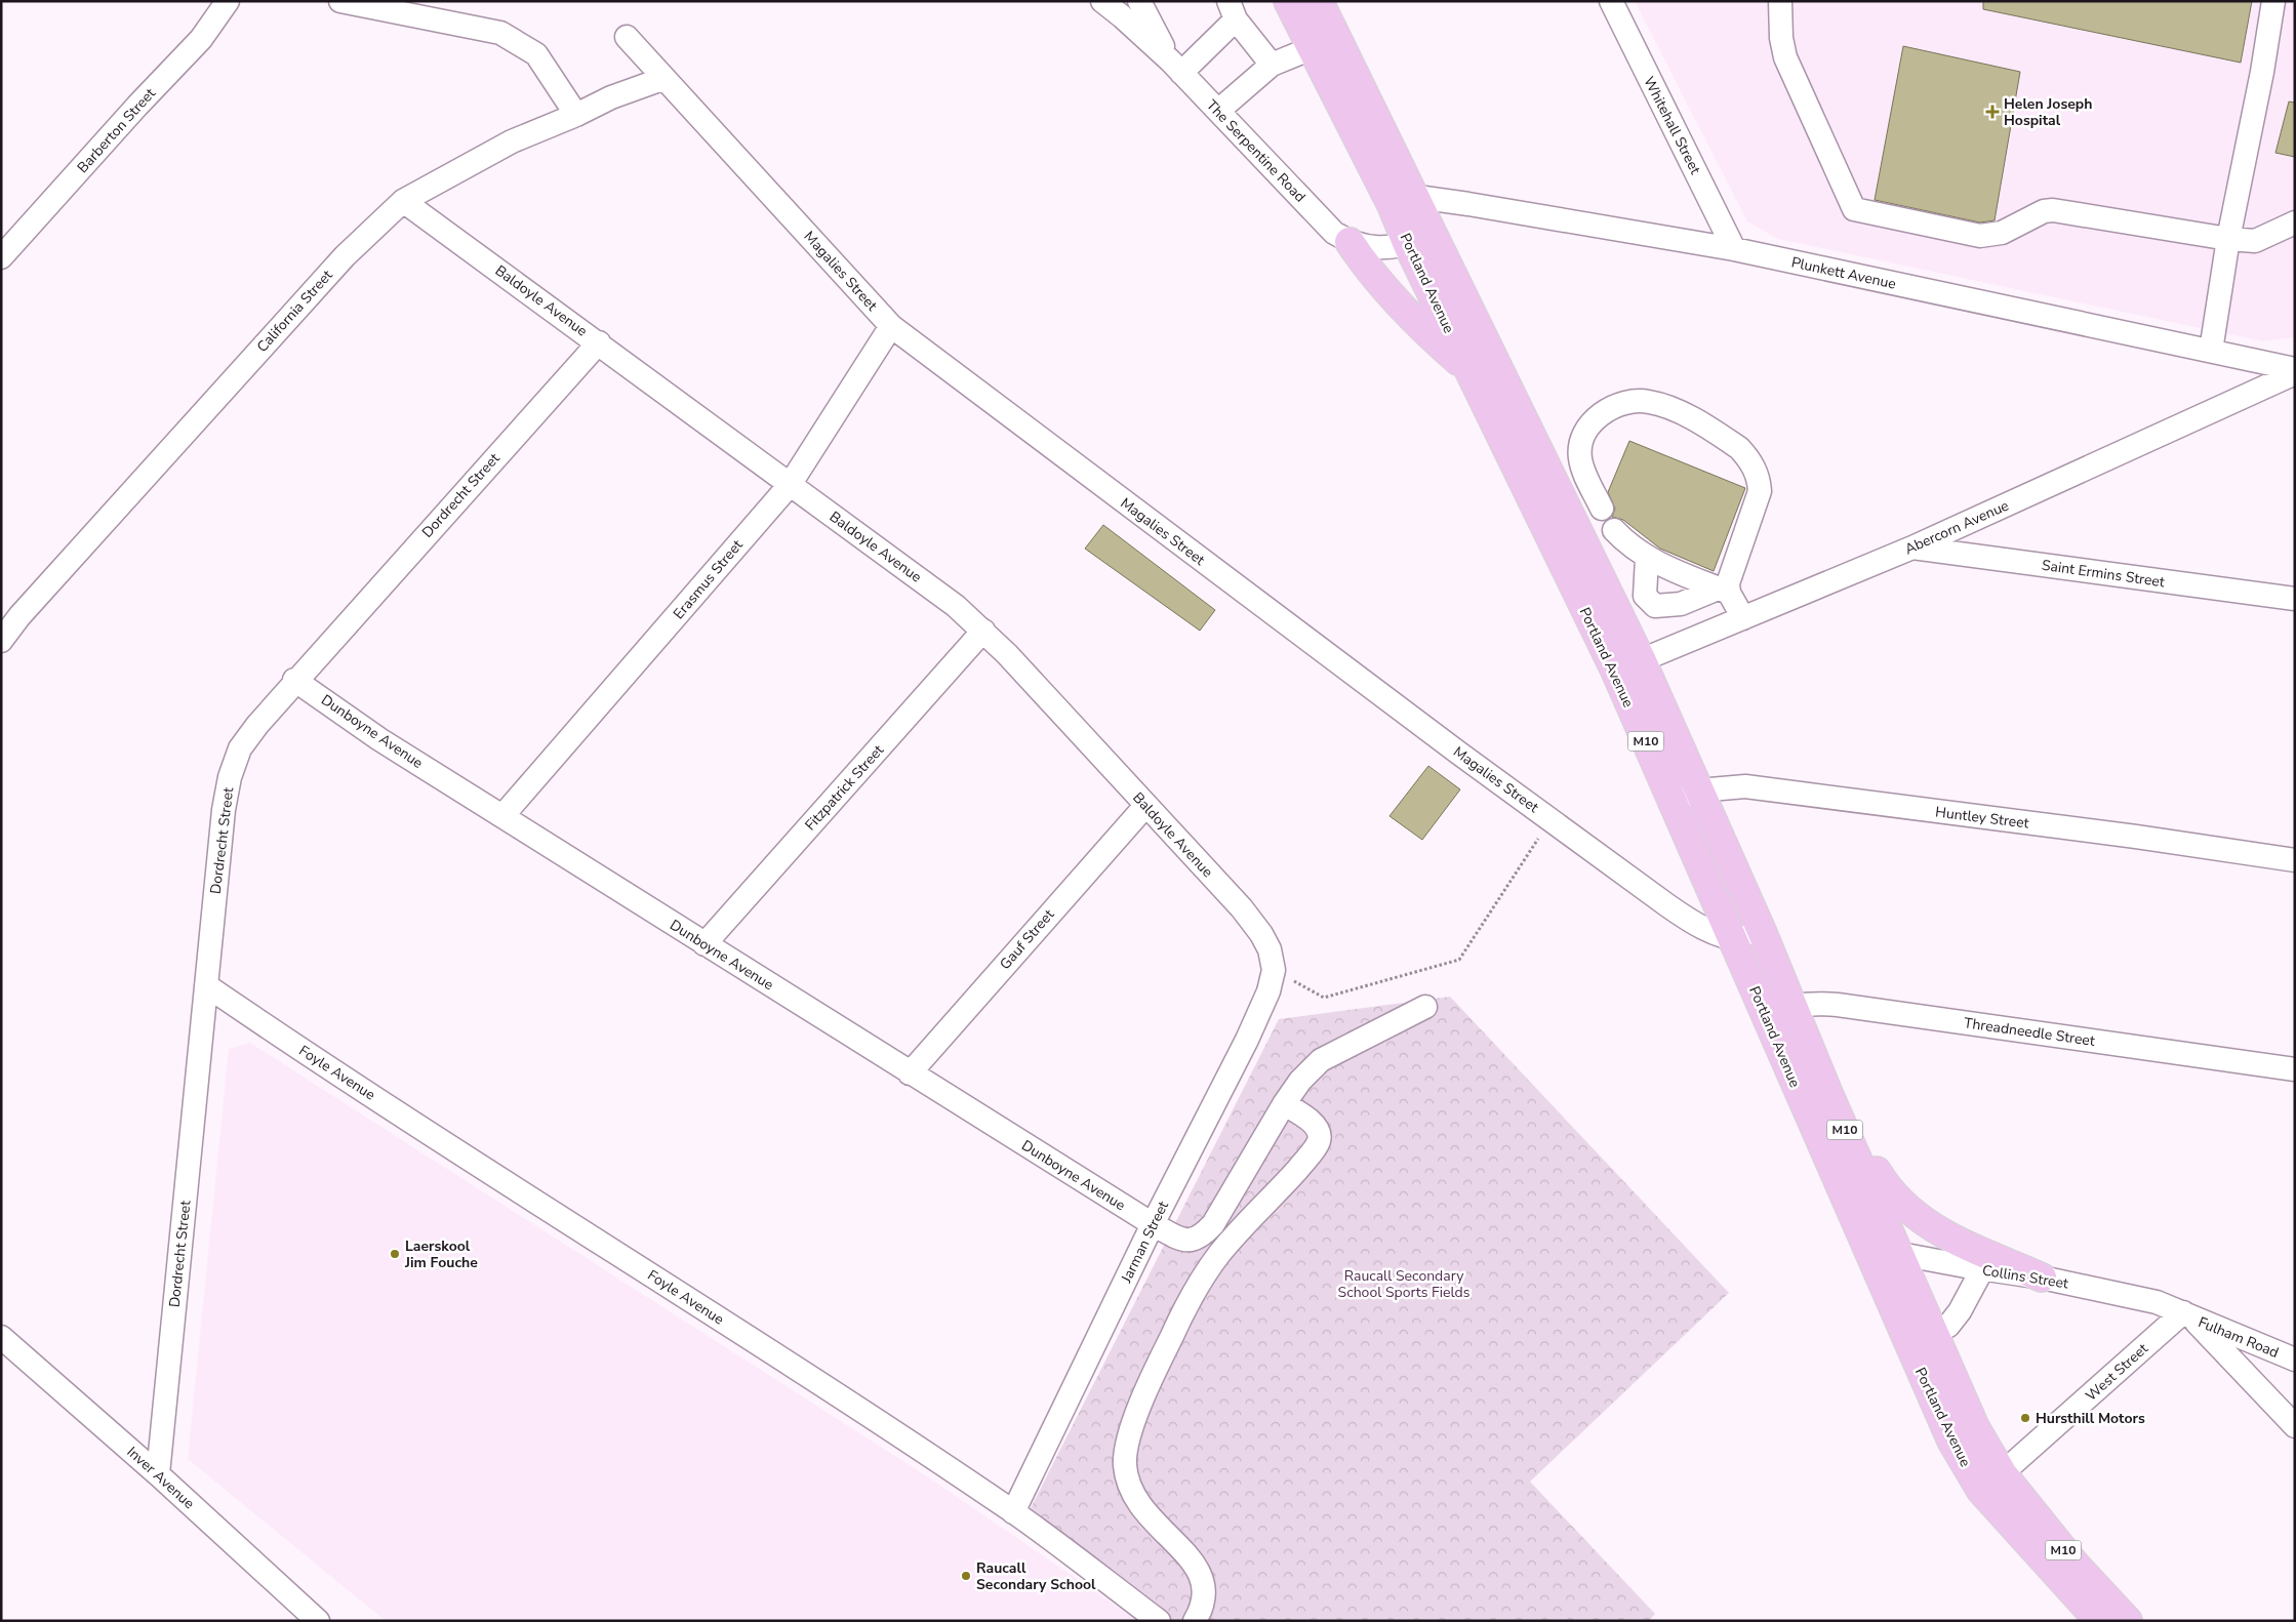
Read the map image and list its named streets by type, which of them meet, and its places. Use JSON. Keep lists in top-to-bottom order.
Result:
{
  "streets": {
    "main road": ["Portland Avenue", "M10"],
    "street": [
      "Whitehall Street",
      "Barberton Street",
      "The Serpentine Road",
      "Magalies Street",
      "Plunkett Avenue",
      "Baldoyle Avenue",
      "California Street",
      "Dordrecht Street",
      "Abercorn Avenue",
      "Saint Ermins Street",
      "Erasmus Street",
      "Dunboyne Avenue",
      "Fitzpatrick Street",
      "Huntley Street",
      "Gauf Street",
      "Threadneedle Street",
      "Foyle Avenue",
      "Jarman Street",
      "Collins Street",
      "Fulham Road",
      "West Street",
      "Inver Avenue"
    ]
  },
  "crossings": [
    ["Whitehall Street", "Plunkett Avenue"],
    ["The Serpentine Road", "Portland Avenue"],
    ["Magalies Street", "Portland Avenue"],
    ["Magalies Street", "California Street"],
    ["Magalies Street", "Erasmus Street"],
    ["Plunkett Avenue", "Portland Avenue"],
    ["Portland Avenue", "Abercorn Avenue"],
    ["Portland Avenue", "M10"],
    ["Portland Avenue", "Huntley Street"],
    ["Portland Avenue", "Threadneedle Street"],
    ["Portland Avenue", "Collins Street"],
    ["Portland Avenue", "West Street"],
    ["Baldoyle Avenue", "California Street"],
    ["Baldoyle Avenue", "Dordrecht Street"],
    ["Baldoyle Avenue", "Erasmus Street"],
    ["Baldoyle Avenue", "Fitzpatrick Street"],
    ["Baldoyle Avenue", "Gauf Street"],
    ["Baldoyle Avenue", "Jarman Street"],
    ["Dordrecht Street", "Dunboyne Avenue"],
    ["Dordrecht Street", "Foyle Avenue"],
    ["Dordrecht Street", "Inver Avenue"],
    ["Abercorn Avenue", "Saint Ermins Street"],
    ["Erasmus Street", "Dunboyne Avenue"],
    ["Dunboyne Avenue", "Fitzpatrick Street"],
    ["Dunboyne Avenue", "Gauf Street"],
    ["Dunboyne Avenue", "Jarman Street"],
    ["M10", "West Street"],
    ["Foyle Avenue", "Jarman Street"],
    ["Collins Street", "Fulham Road"],
    ["Collins Street", "West Street"],
    ["Fulham Road", "West Street"]
  ],
  "parks": ["Raucall Secondary School Sports Fields"],
  "places": {
    "health": ["Helen Joseph Hospital"],
    "other": ["Laerskool Jim Fouche", "Hursthill Motors", "Raucall Secondary School"]
  }
}
